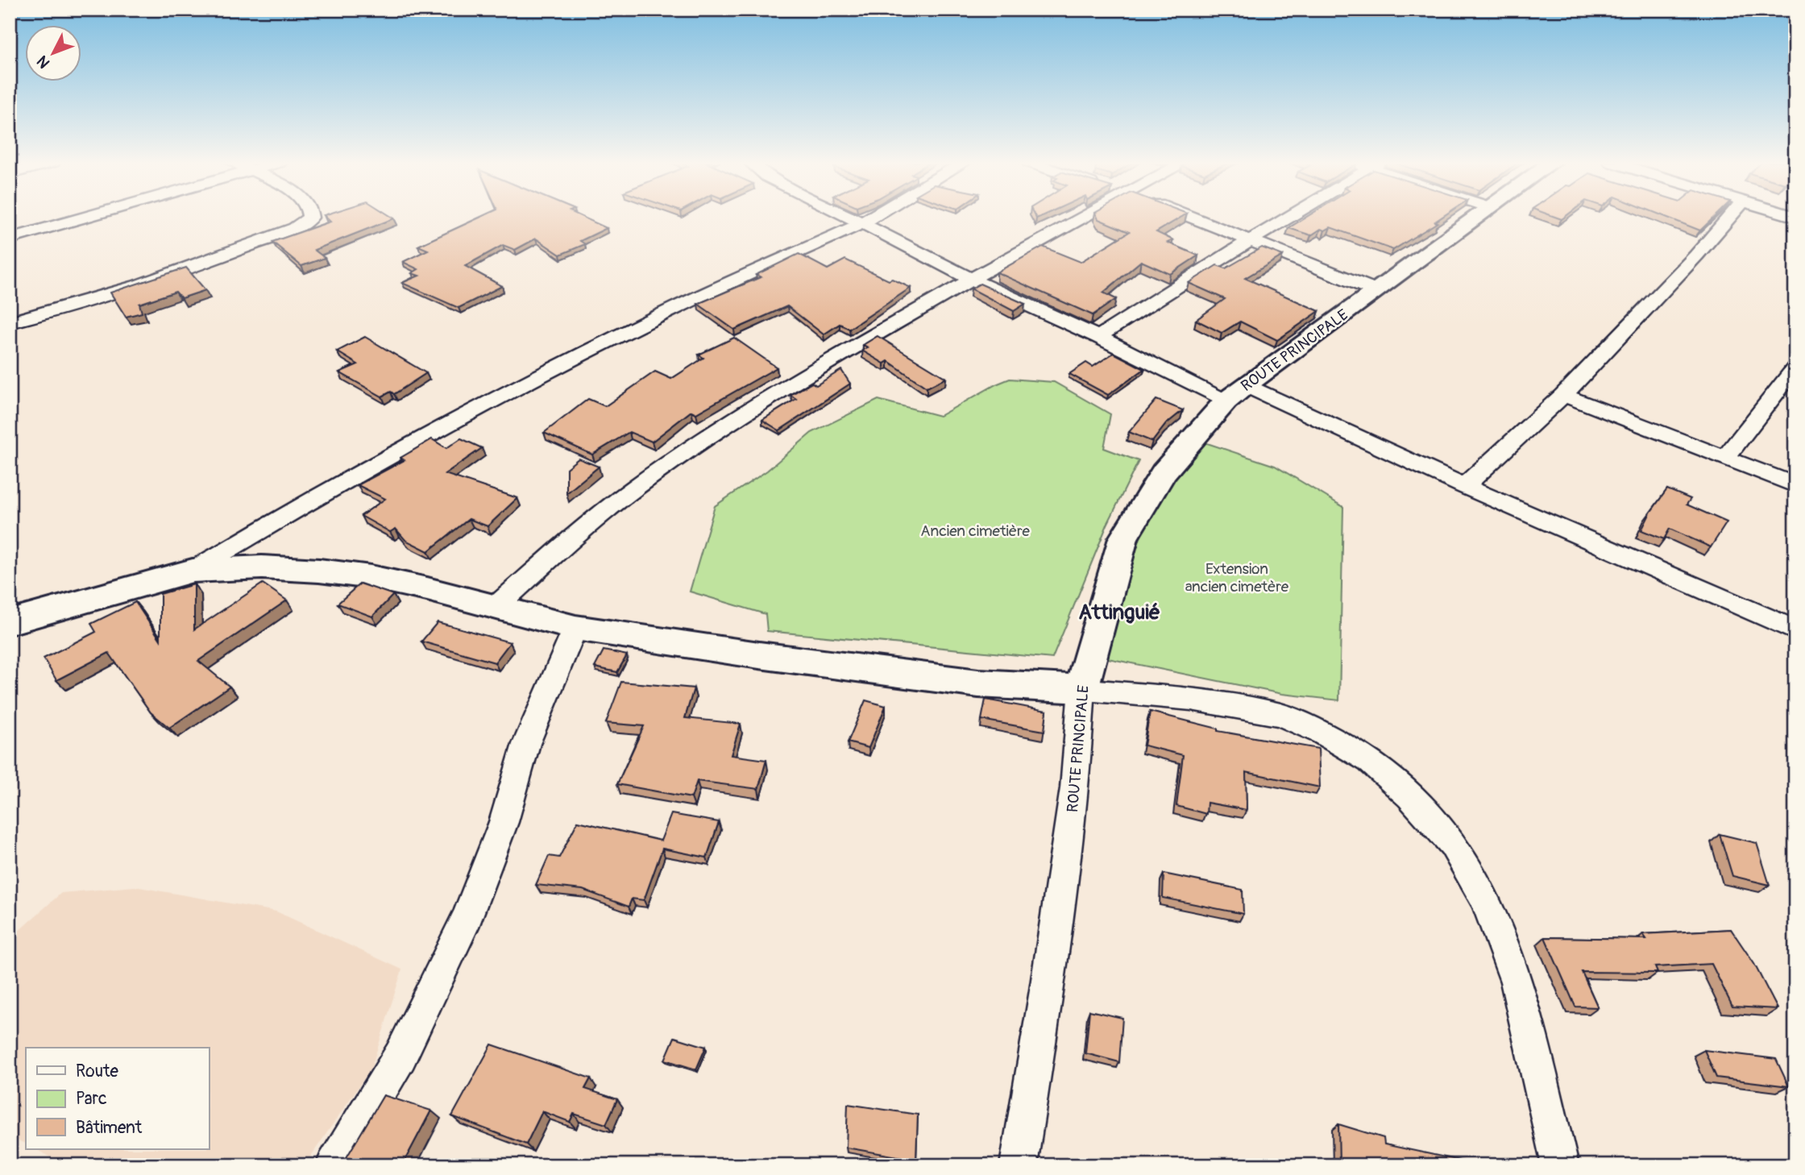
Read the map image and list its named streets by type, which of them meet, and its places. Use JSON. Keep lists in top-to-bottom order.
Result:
{
  "streets": {
    "street": ["ROUTE PRINCIPALE"]
  },
  "districts": ["Attinguié"],
  "parks": ["Ancien cimetière", "Extension ancien cimetère"],
  "legend": ["Route", "Parc", "Bâtiment"],
  "north": "bottom left"
}
